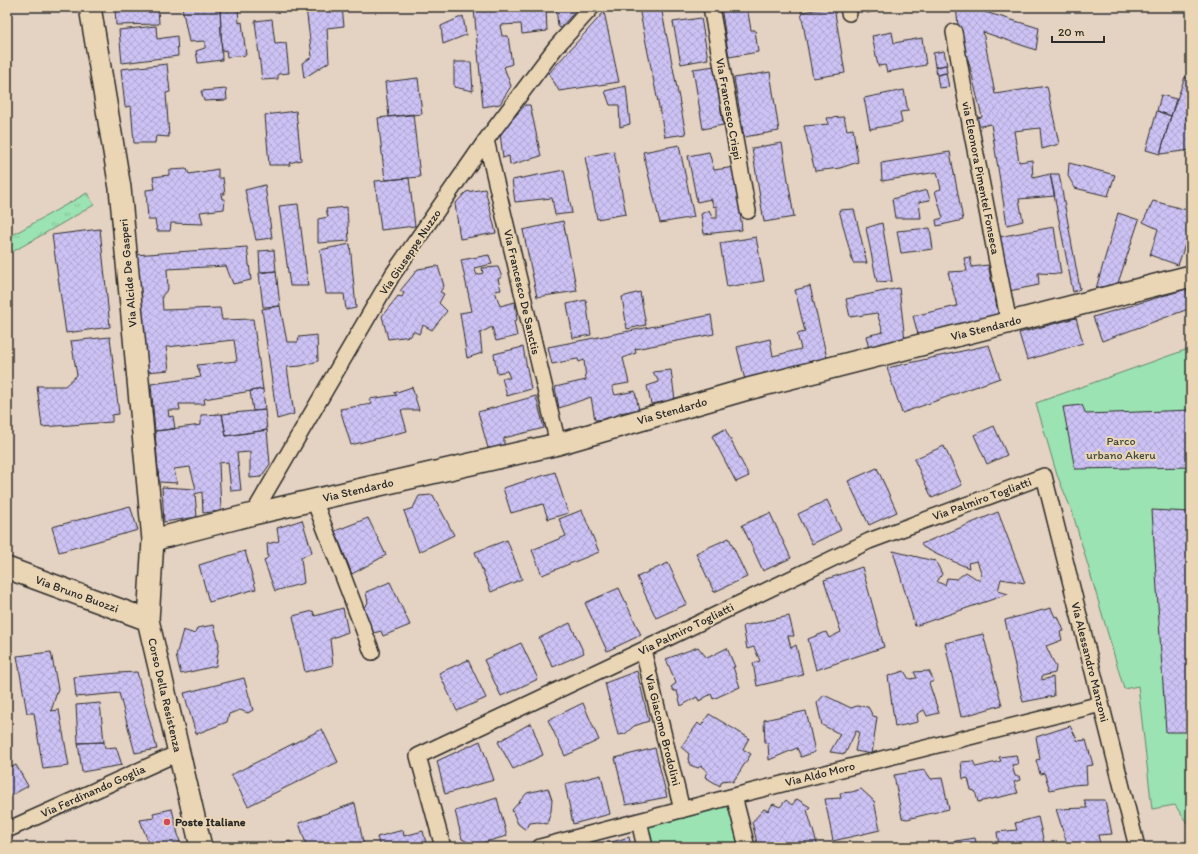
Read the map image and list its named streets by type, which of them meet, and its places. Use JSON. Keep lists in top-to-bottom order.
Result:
{
  "streets": {
    "street": [
      "Via Francesco Crispi",
      "via Eleonora Pimentel Fonseca",
      "Via Giuseppe Nuzzo",
      "Via Alcide De Gasperi",
      "Via Francesco De Sanctis",
      "Via Stendardo",
      "Via Palmiro Togliatti",
      "Via Bruno Buozzi",
      "Via Alessandro Manzoni",
      "Corso Della Resistenza",
      "Via Giacomo Brodolini",
      "Via Aldo Moro",
      "Via Ferdinando Goglia"
    ]
  },
  "crossings": [
    ["via Eleonora Pimentel Fonseca", "Via Stendardo"],
    ["Via Giuseppe Nuzzo", "Via Francesco De Sanctis"],
    ["Via Giuseppe Nuzzo", "Via Stendardo"],
    ["Via Alcide De Gasperi", "Via Stendardo"],
    ["Via Alcide De Gasperi", "Corso Della Resistenza"],
    ["Via Francesco De Sanctis", "Via Stendardo"],
    ["Via Stendardo", "Corso Della Resistenza"],
    ["Via Palmiro Togliatti", "Via Alessandro Manzoni"],
    ["Via Palmiro Togliatti", "Via Giacomo Brodolini"],
    ["Via Bruno Buozzi", "Corso Della Resistenza"],
    ["Via Alessandro Manzoni", "Via Aldo Moro"],
    ["Corso Della Resistenza", "Via Ferdinando Goglia"],
    ["Via Giacomo Brodolini", "Via Aldo Moro"]
  ],
  "parks": ["Parco urbano Akeru"],
  "places": ["Poste Italiane"],
  "scale_bar": "20 m"
}
